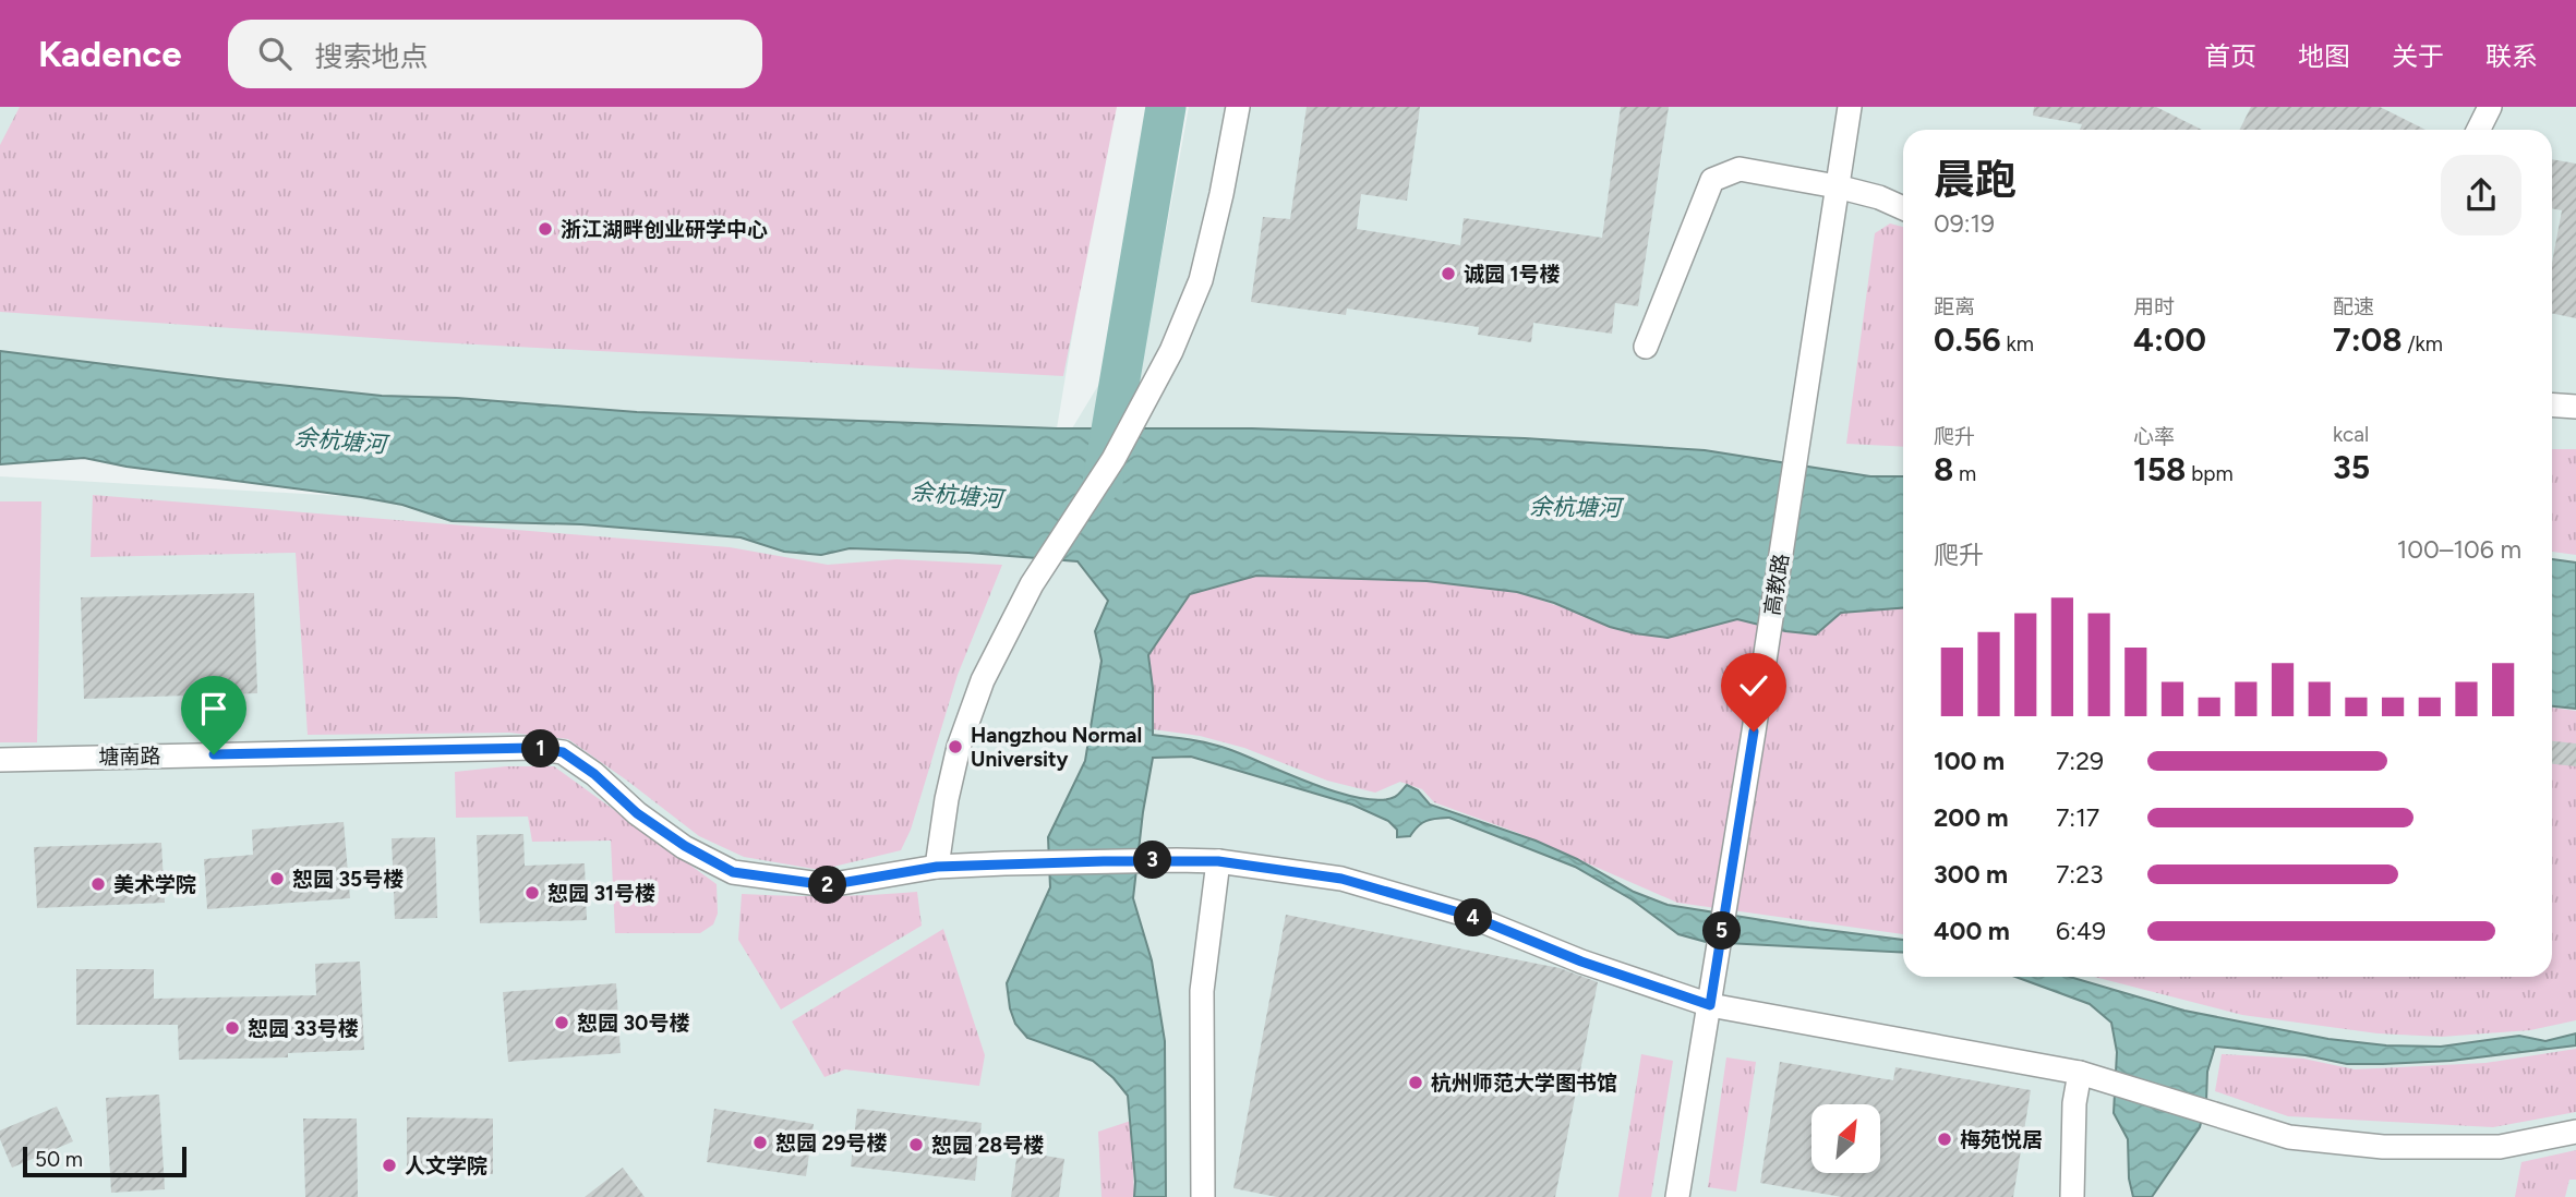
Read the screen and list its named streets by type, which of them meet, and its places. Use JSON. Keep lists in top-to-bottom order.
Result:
{
  "streets": {
    "street": ["高教路", "塘南路"]
  },
  "crossings": [
    ["高教路", "塘南路"]
  ],
  "water": ["余杭塘河"],
  "places": [
    "浙江湖畔创业研学中心",
    "诚园 1号楼",
    "Hangzhou Normal University",
    "恕园 35号楼",
    "美术学院",
    "恕园 31号楼",
    "恕园 30号楼",
    "恕园 33号楼",
    "杭州师范大学图书馆",
    "梅苑悦居",
    "恕园 29号楼",
    "恕园 28号楼",
    "人文学院"
  ],
  "scale_bar": "50 m",
  "north": "top right",
  "page": {
    "header": "Kadence",
    "search": "搜索地点",
    "nav": [
      "首页",
      "地图",
      "关于",
      "联系"
    ],
    "heading": ["晨跑", "09:19"],
    "stats": [
      ["距离", "0.56 km"],
      ["用时", "4:00"],
      ["配速", "7:08 /km"],
      ["爬升", "8 m"],
      ["心率", "158 bpm"],
      ["kcal", "35"]
    ],
    "chart": ["爬升", "100–106 m"],
    "pins": [
      "1",
      "3",
      "2",
      "4",
      "5"
    ],
    "list": [
      {
        "name": "100 m",
        "note": "7:29"
      },
      {
        "name": "200 m",
        "note": "7:17"
      },
      {
        "name": "300 m",
        "note": "7:23"
      },
      {
        "name": "400 m",
        "note": "6:49"
      }
    ],
    "scale": "50 m"
  }
}
